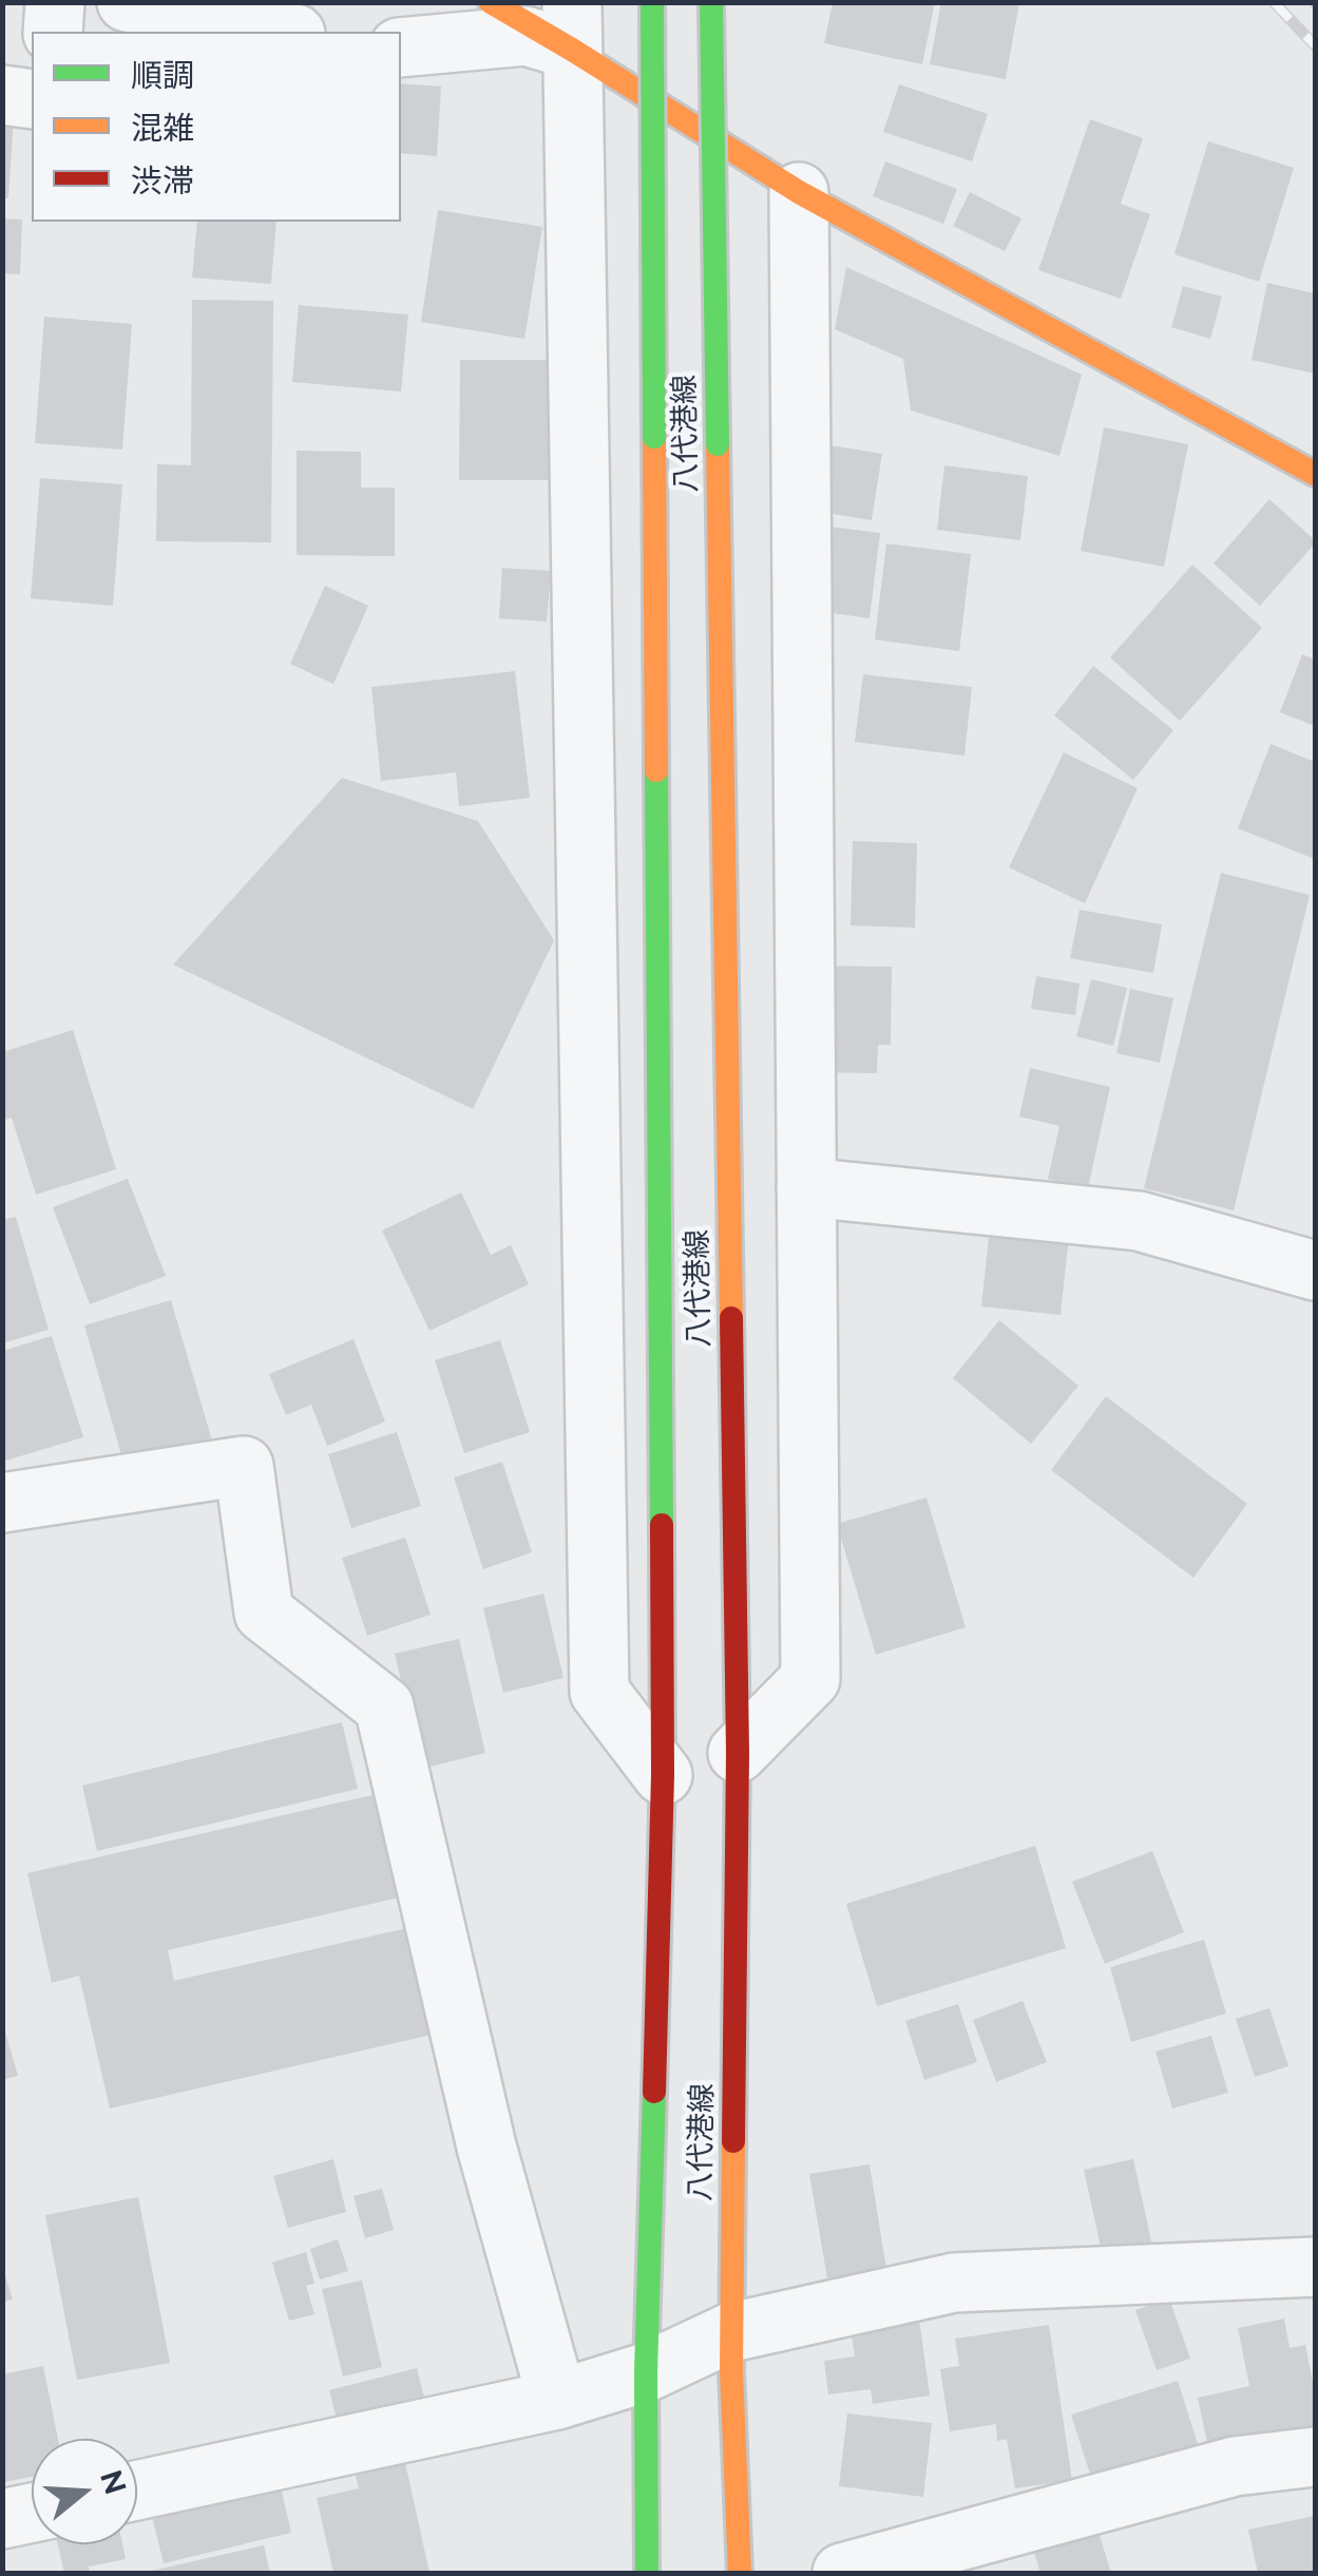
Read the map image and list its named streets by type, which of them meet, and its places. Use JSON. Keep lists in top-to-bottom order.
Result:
{
  "streets": {
    "main road": ["八代港線"]
  },
  "legend": ["順調", "混雑", "渋滞"],
  "north": "right"
}
